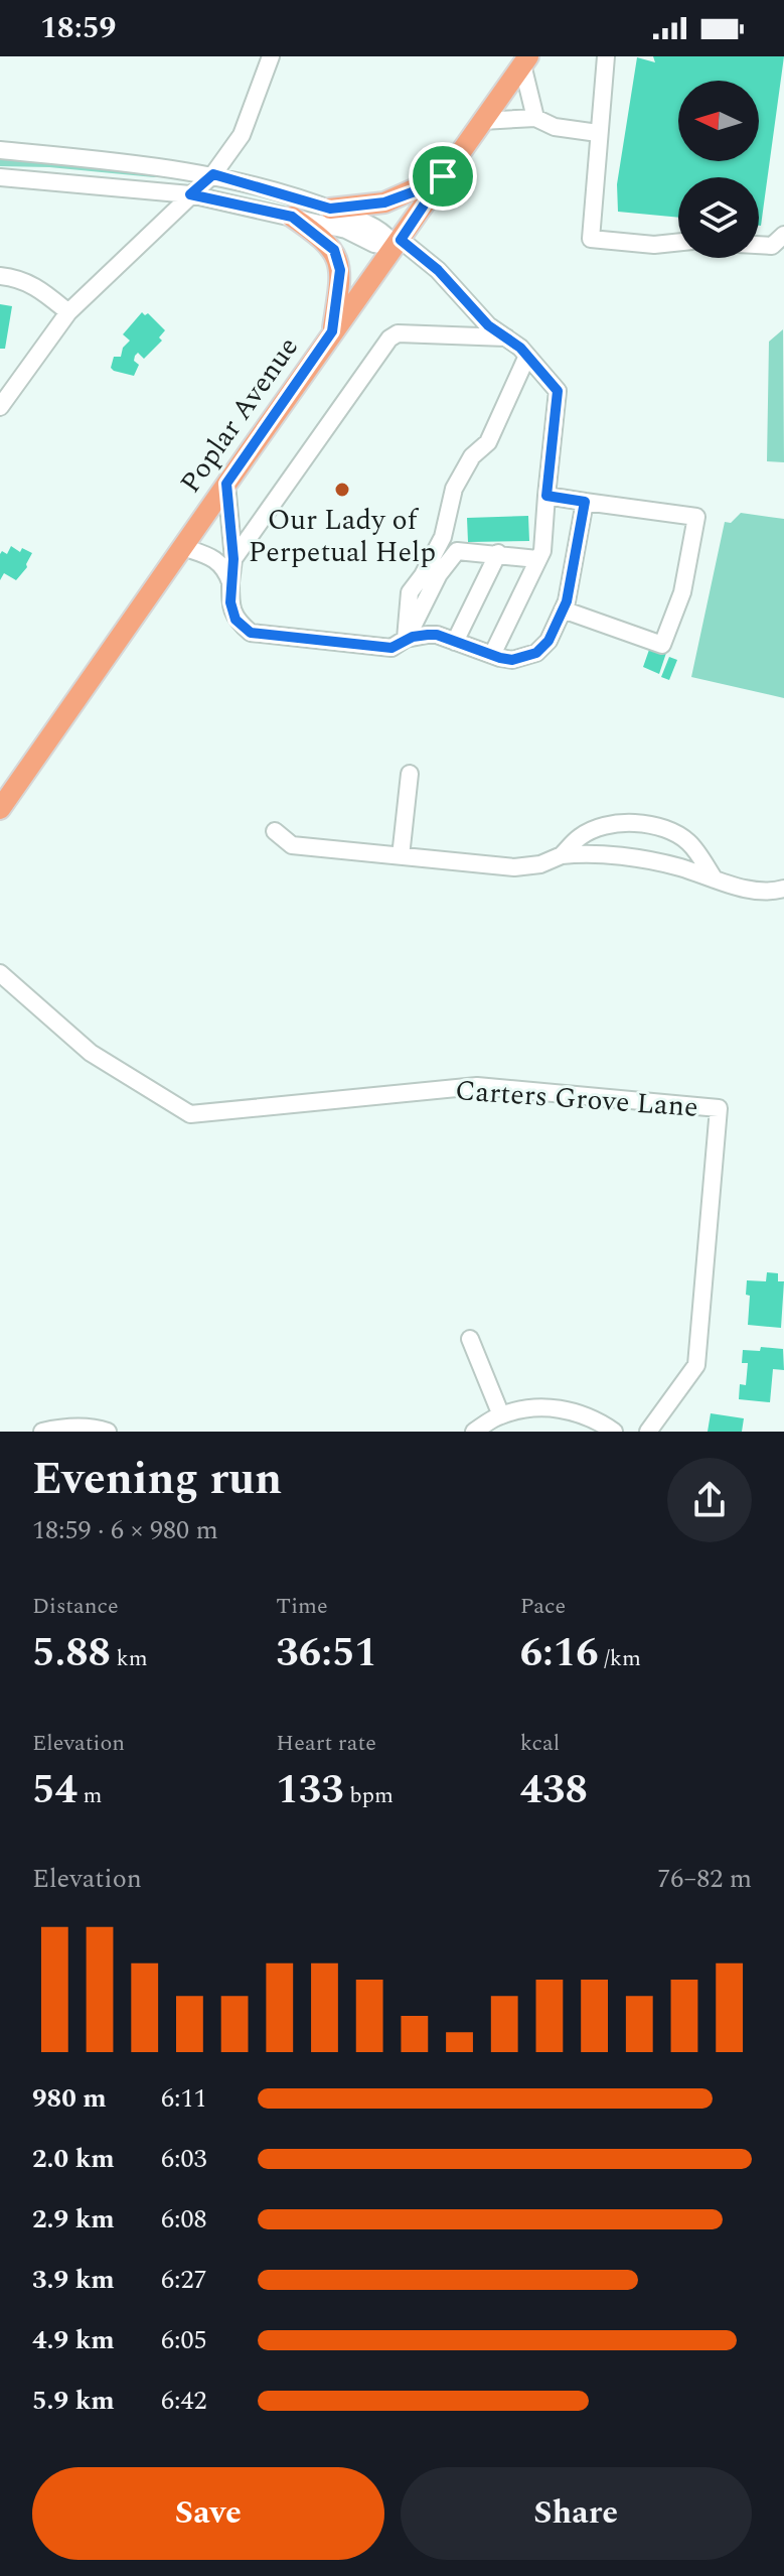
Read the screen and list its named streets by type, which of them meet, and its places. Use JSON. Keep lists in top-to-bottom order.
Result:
{
  "streets": {
    "main road": ["Poplar Avenue"],
    "street": ["Carters Grove Lane"]
  },
  "places": ["Our Lady of Perpetual Help"],
  "north": "left",
  "page": {
    "status": "18:59",
    "heading": ["Evening run", "18:59 · 6 × 980 m"],
    "stats": [
      ["Distance", "5.88 km"],
      ["Time", "36:51"],
      ["Pace", "6:16 /km"],
      ["Elevation", "54 m"],
      ["Heart rate", "133 bpm"],
      ["kcal", "438"]
    ],
    "chart": ["Elevation", "76–82 m"],
    "list": [
      {
        "name": "980 m",
        "note": "6:11"
      },
      {
        "name": "2.0 km",
        "note": "6:03"
      },
      {
        "name": "2.9 km",
        "note": "6:08"
      },
      {
        "name": "3.9 km",
        "note": "6:27"
      },
      {
        "name": "4.9 km",
        "note": "6:05"
      },
      {
        "name": "5.9 km",
        "note": "6:42"
      }
    ],
    "buttons": ["Save", "Share"]
  }
}
